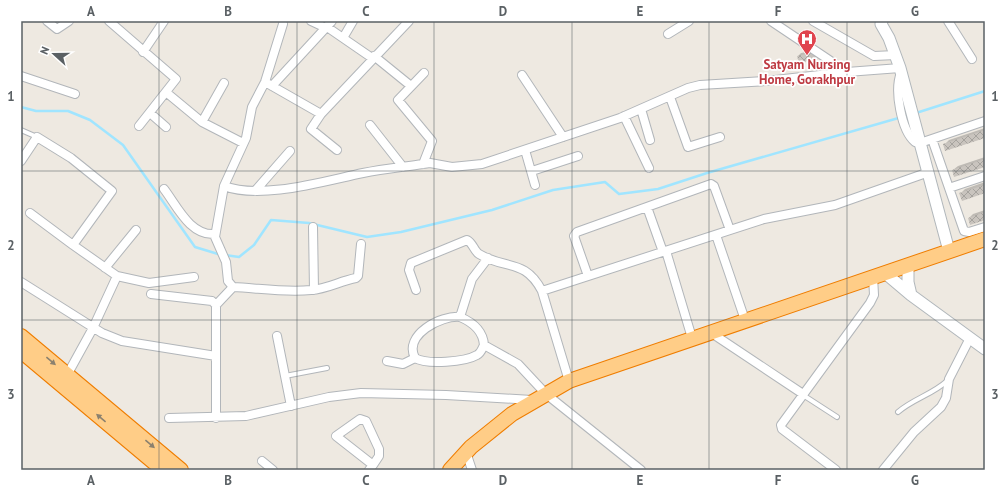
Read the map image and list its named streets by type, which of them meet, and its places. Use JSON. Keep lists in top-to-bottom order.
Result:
{
  "places": {
    "hospital": ["Satyam Nursing Home, Gorakhpur"]
  },
  "north": "left",
  "grid": {
    "columns": [
      "A",
      "B",
      "C",
      "D",
      "E",
      "F",
      "G"
    ],
    "rows": ["1", "2", "3"]
  }
}
